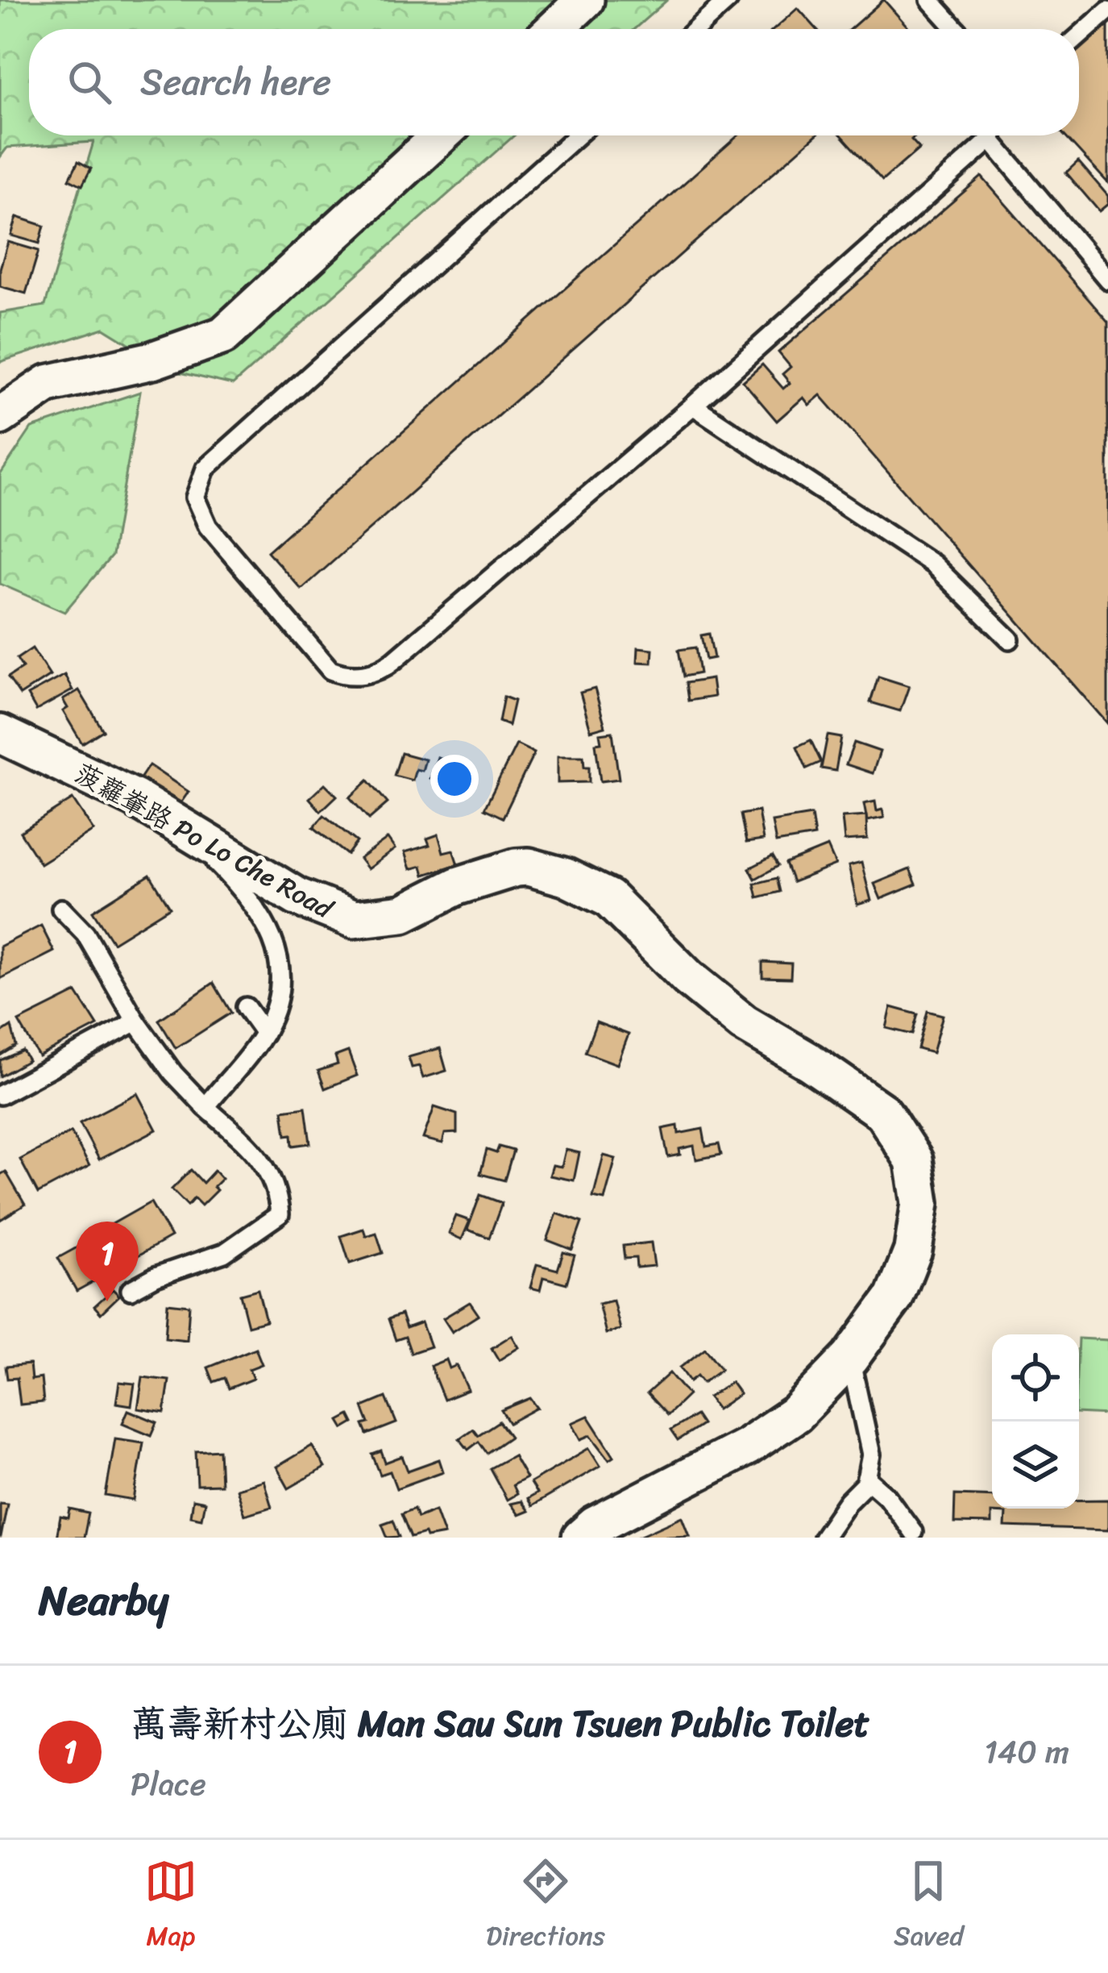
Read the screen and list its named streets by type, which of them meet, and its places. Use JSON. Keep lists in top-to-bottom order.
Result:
{
  "streets": {
    "street": ["菠蘿輋路 Po Lo Che Road"]
  },
  "page": {
    "search": "Search here",
    "pins": "1",
    "heading": "Nearby",
    "list": [
      {
        "mark": "1",
        "name": "萬壽新村公廁 Man Sau Sun Tsuen Public Toilet",
        "note": "Place",
        "value": "140 m"
      }
    ],
    "nav": ["Map", "Directions", "Saved"]
  }
}
